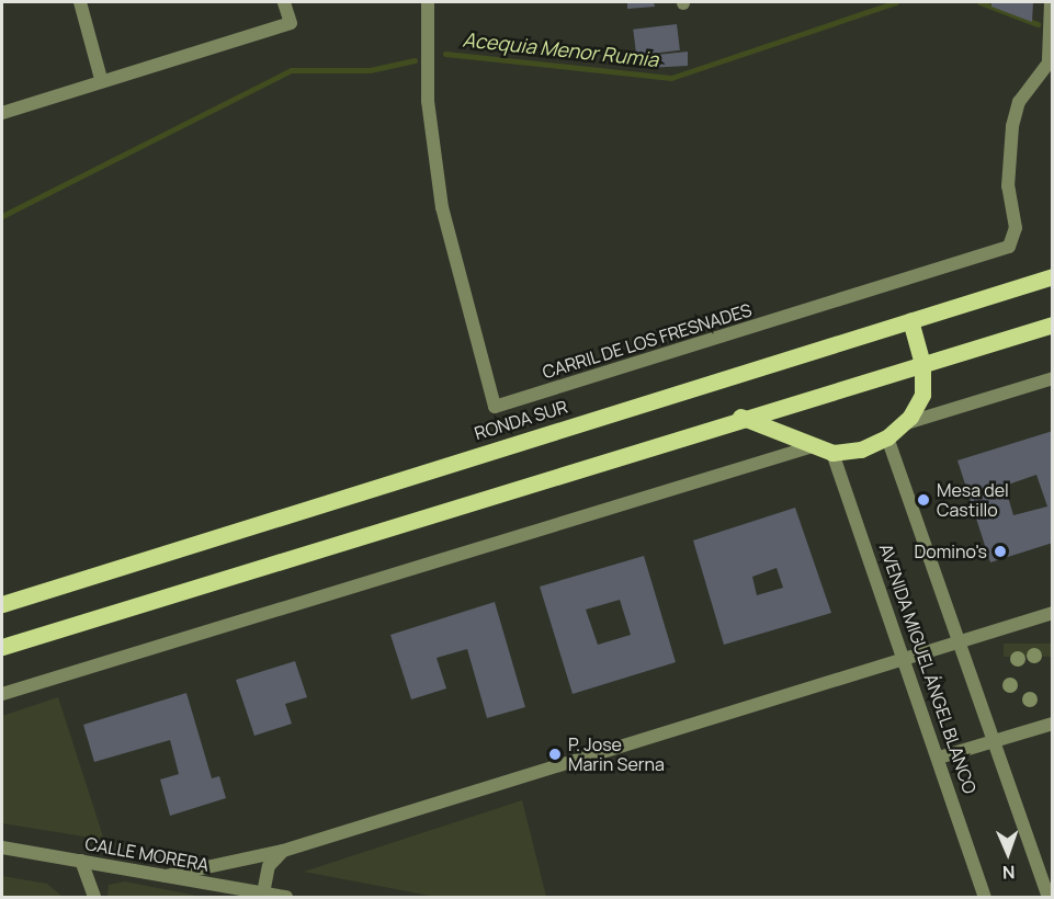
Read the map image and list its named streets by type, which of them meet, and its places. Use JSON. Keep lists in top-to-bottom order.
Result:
{
  "streets": {
    "main road": ["RONDA SUR"],
    "street": ["CARRIL DE LOS FRESNADES", "AVENIDA MIGUEL ÁNGEL BLANCO", "CALLE MORERA"]
  },
  "water": ["Acequia Menor Rumia"],
  "places": ["Mesa del Castillo", "Domino's", "P. Jose Marin Serna"],
  "north": "bottom"
}
